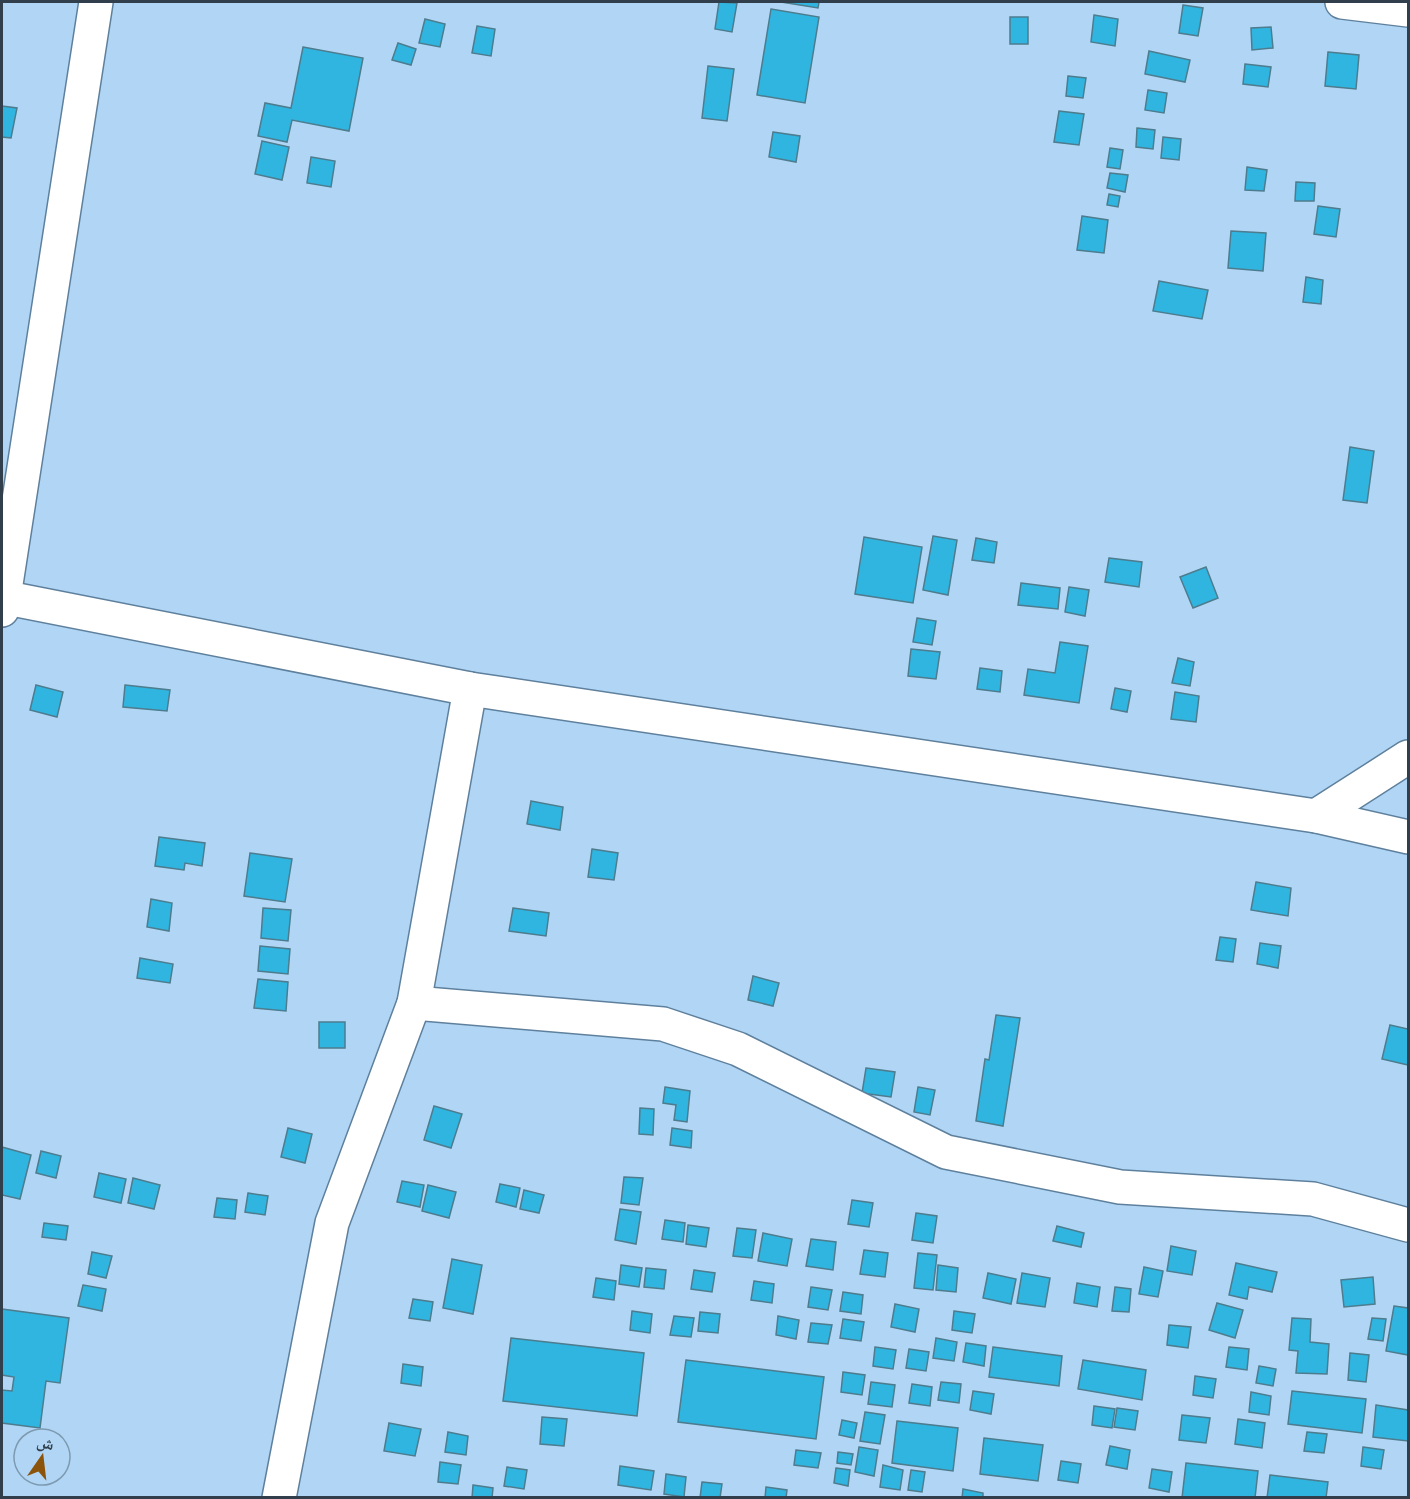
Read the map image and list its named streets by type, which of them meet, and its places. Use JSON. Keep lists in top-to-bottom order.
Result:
{
  "north": "top"
}
